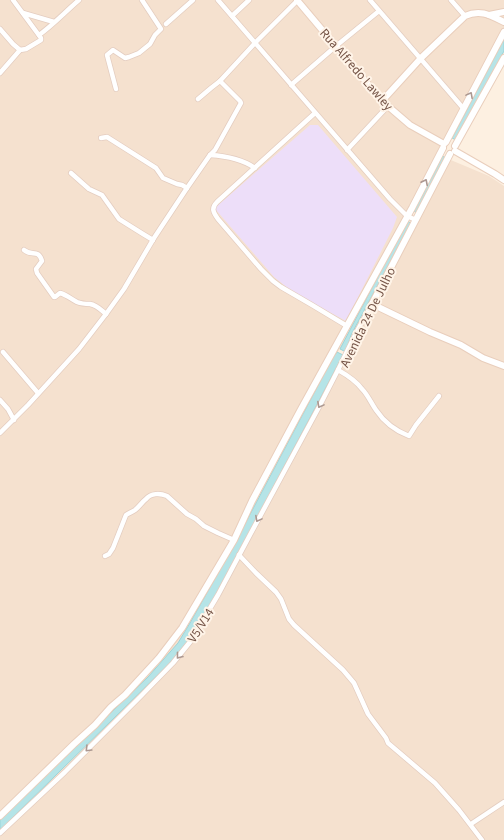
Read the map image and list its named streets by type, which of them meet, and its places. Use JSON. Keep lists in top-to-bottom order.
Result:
{
  "streets": {
    "street": ["Rua Alfredo Lawley", "Avenida 24 De Julho", "V5/V14"]
  },
  "crossings": [
    ["Avenida 24 De Julho", "V5/V14"]
  ]
}
